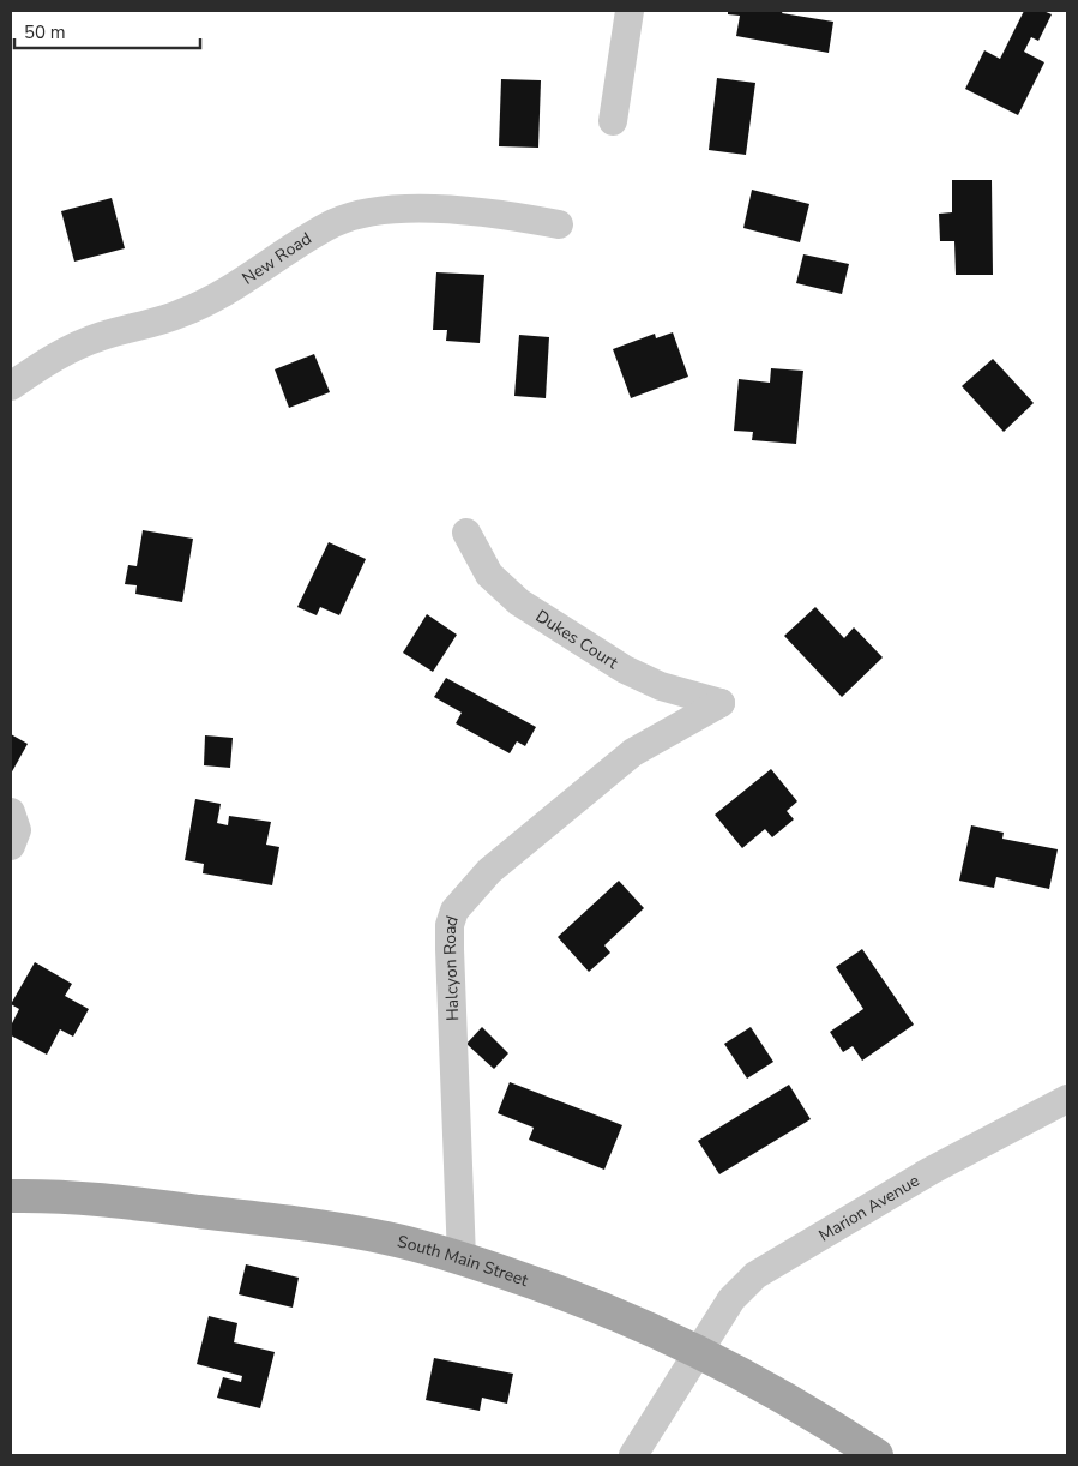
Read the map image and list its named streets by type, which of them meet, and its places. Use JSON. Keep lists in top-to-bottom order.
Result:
{
  "streets": {
    "main road": ["South Main Street"],
    "street": [
      "New Road",
      "Dukes Court",
      "Halcyon Road",
      "Marion Avenue"
    ]
  },
  "crossings": [
    ["Dukes Court", "Halcyon Road"],
    ["Halcyon Road", "South Main Street"],
    ["Marion Avenue", "South Main Street"]
  ],
  "scale_bar": "50 m"
}
